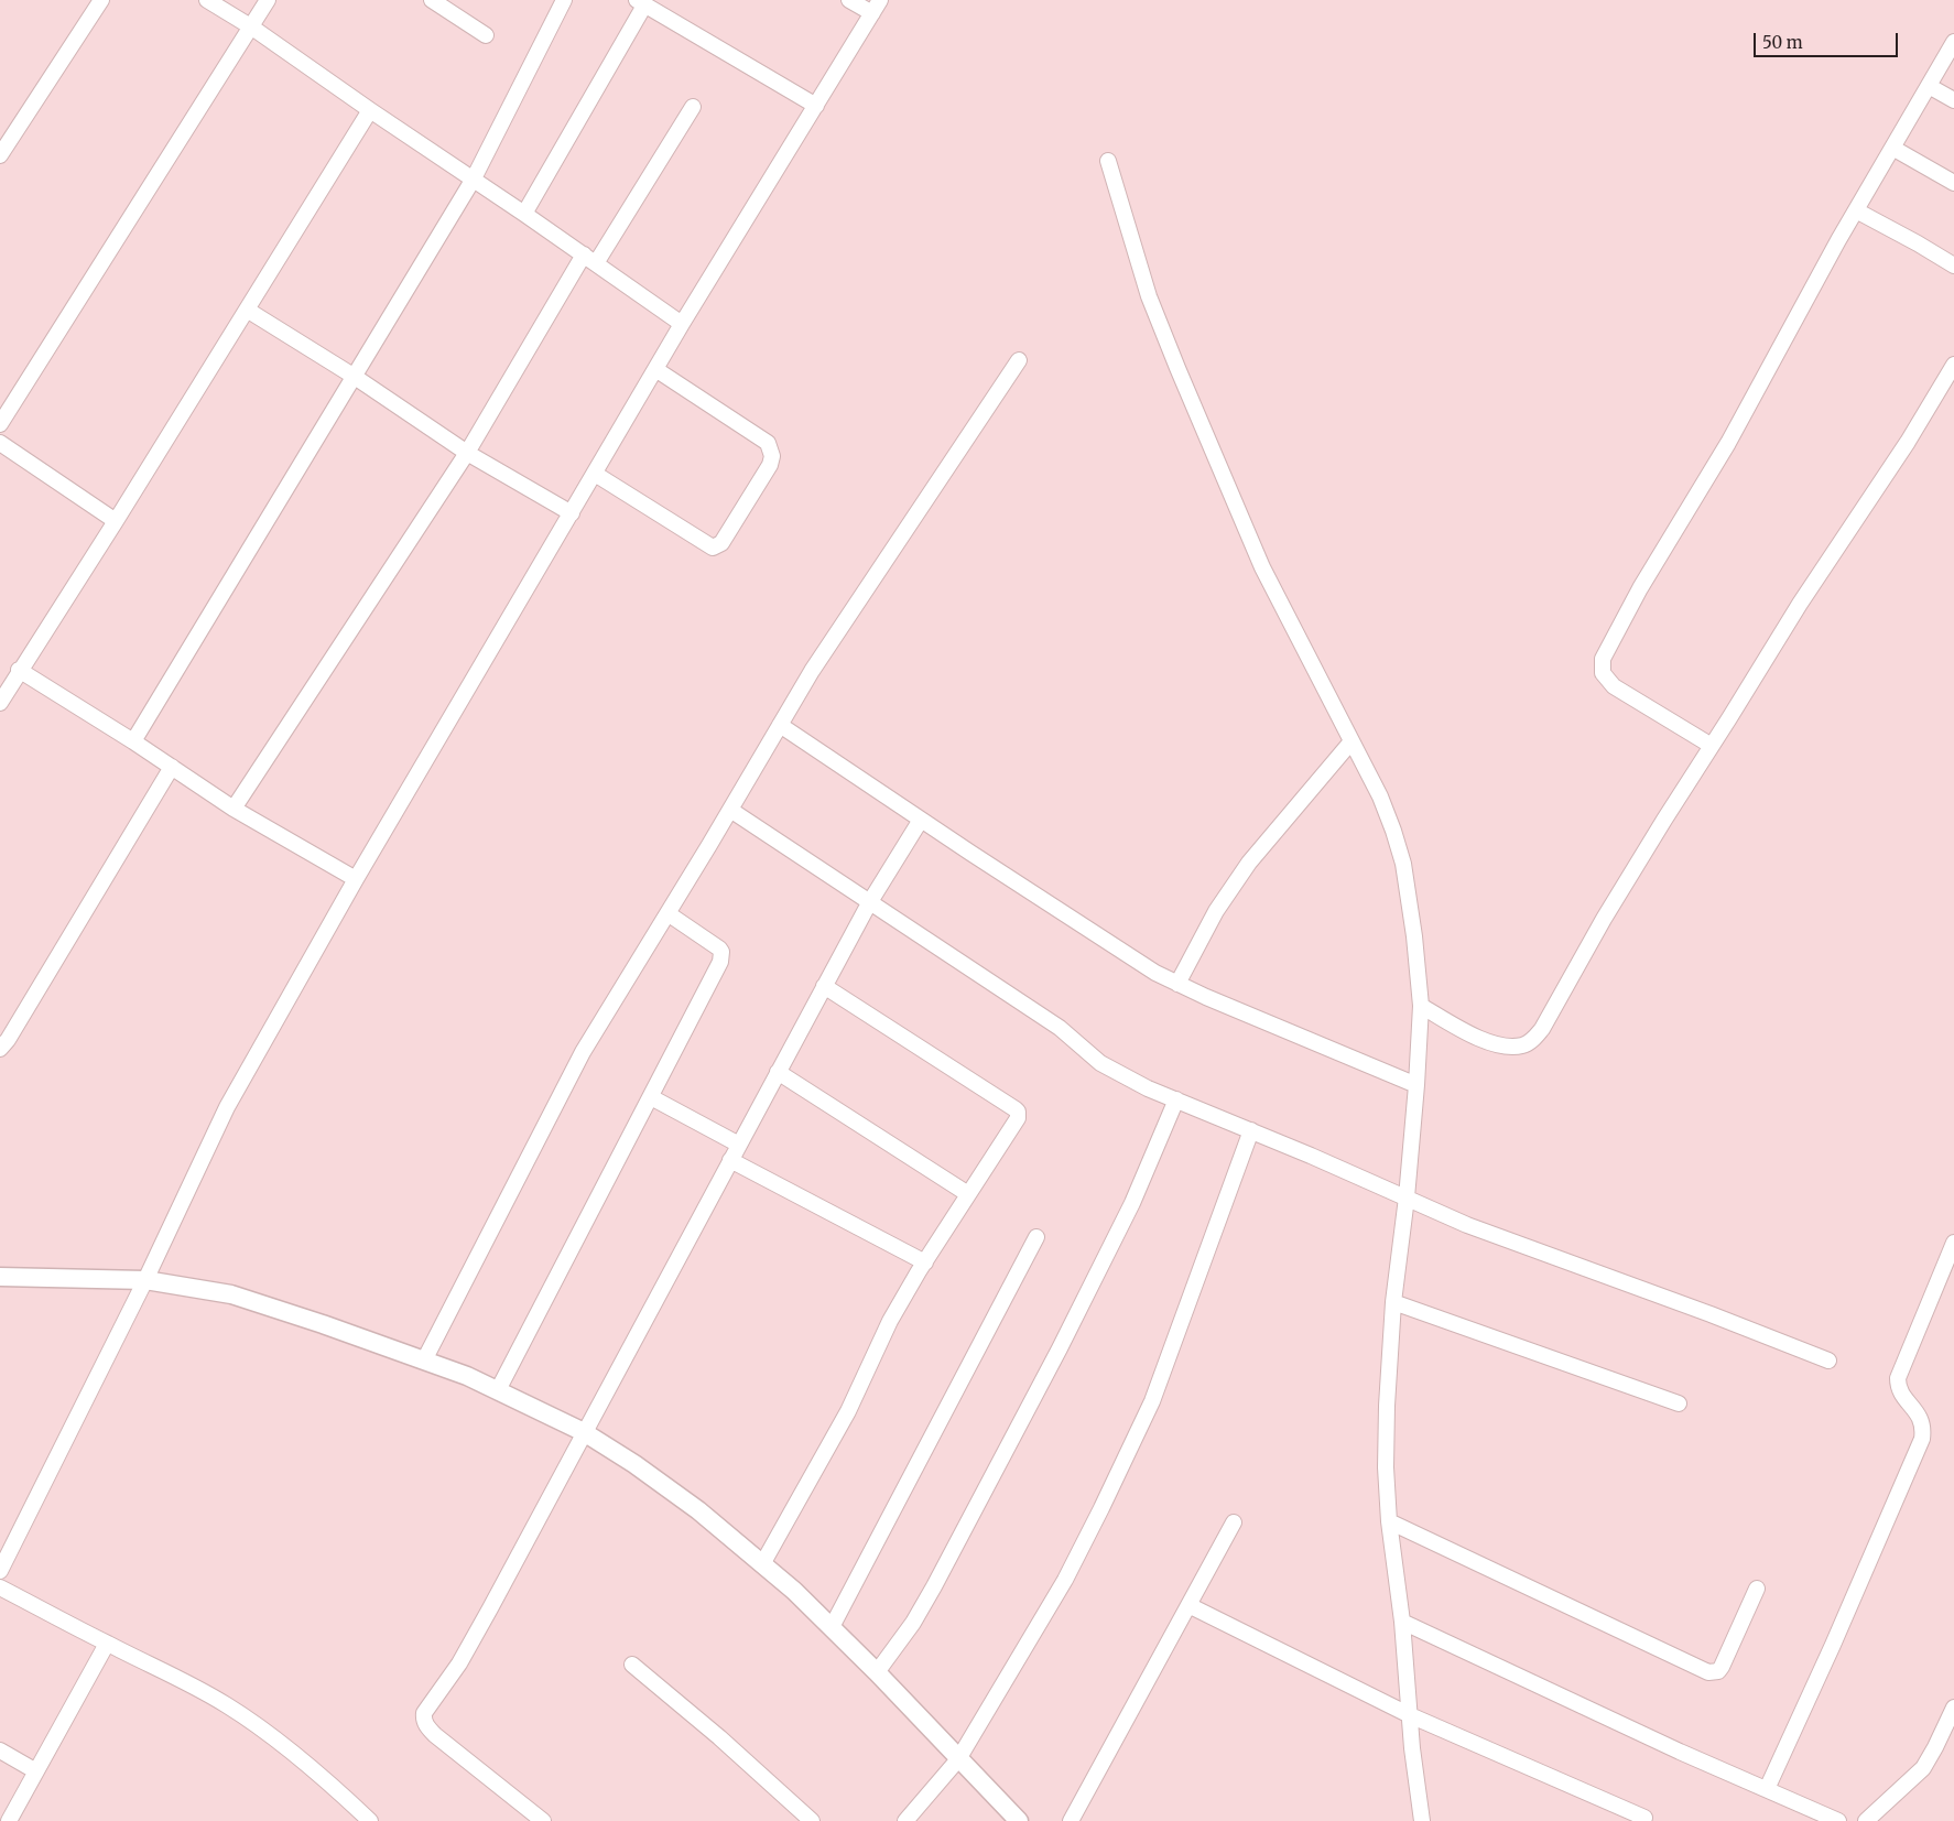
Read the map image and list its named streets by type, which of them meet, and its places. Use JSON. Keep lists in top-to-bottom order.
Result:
{
  "scale_bar": "50 m"
}
